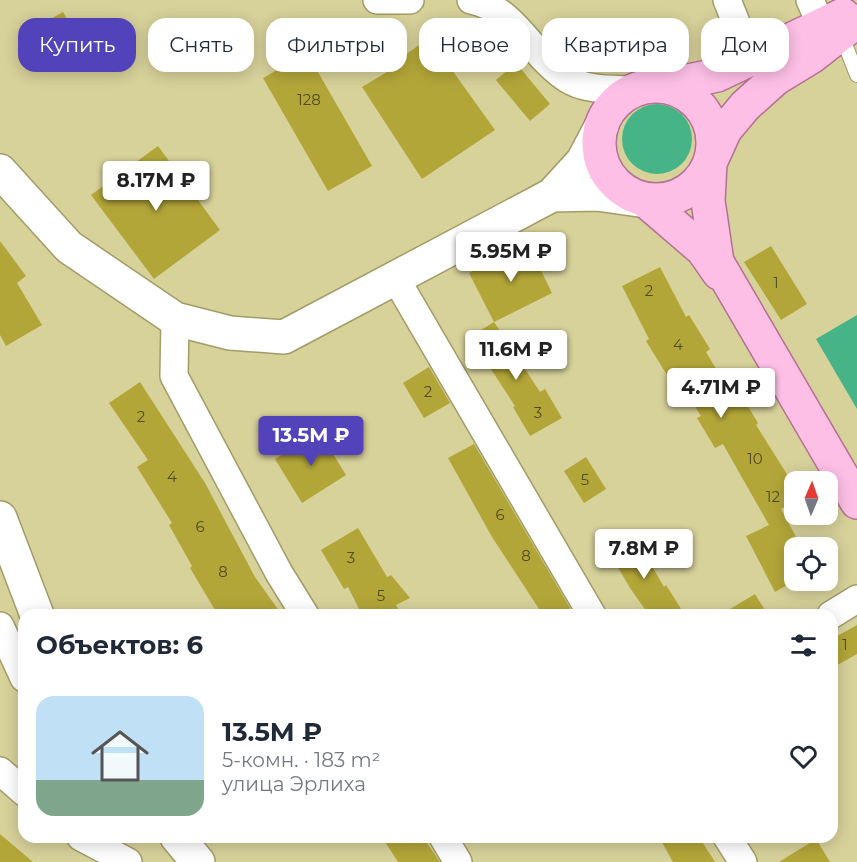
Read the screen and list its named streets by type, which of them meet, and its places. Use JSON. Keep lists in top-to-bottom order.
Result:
{
  "house_numbers": [
    "128",
    "1",
    "2",
    "4",
    "2",
    "3",
    "2",
    "10",
    "4",
    "5",
    "12",
    "6",
    "6",
    "8",
    "3",
    "8",
    "5",
    "1"
  ],
  "north": "top",
  "page": {
    "chip": [
      "Купить",
      "Снять",
      "Фильтры",
      "Новое",
      "Квартира",
      "Дом"
    ],
    "price": [
      "8.17M ₽",
      "5.95M ₽",
      "11.6M ₽",
      "4.71M ₽",
      "13.5M ₽",
      "7.8M ₽"
    ],
    "heading": "Объектов: 6",
    "list": [
      {
        "name": "13.5M ₽",
        "note": "5-комн. · 183 m² · улица Эрлиха"
      }
    ]
  }
}
